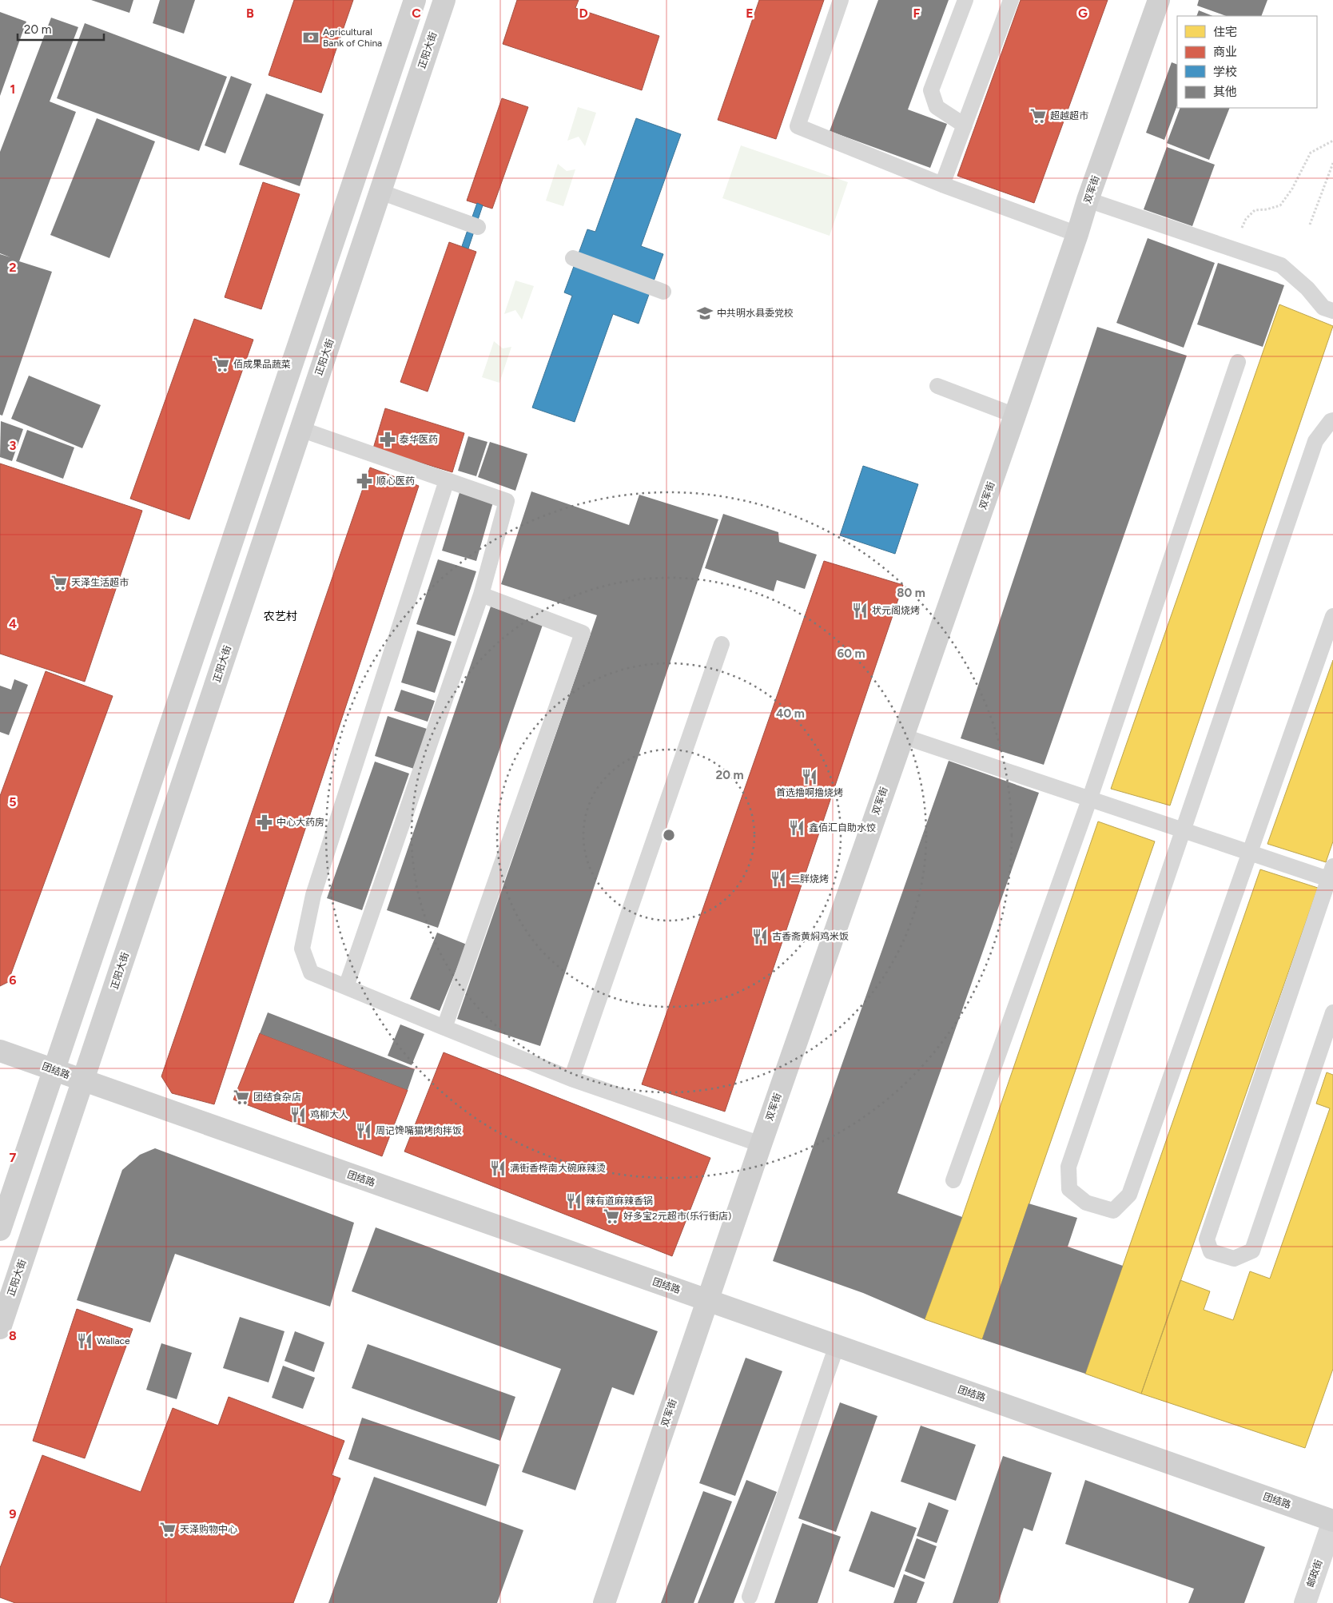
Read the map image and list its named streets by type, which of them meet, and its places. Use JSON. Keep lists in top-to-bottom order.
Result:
{
  "streets": {
    "street": [
      "正阳大街",
      "双军街",
      "团结路",
      "邮政街"
    ]
  },
  "crossings": [
    ["正阳大街", "团结路"],
    ["双军街", "团结路"],
    ["团结路", "邮政街"]
  ],
  "districts": ["农艺村"],
  "places": {
    "bank": ["Agricultural Bank of China"],
    "supermarket": [
      "超越超市",
      "佰成果品蔬菜",
      "天泽生活超市",
      "团结食杂店",
      "好多宝2元超市(乐行街店)",
      "天泽购物中心"
    ],
    "school or university": ["中共明水县委党校"],
    "pharmacy": ["泰华医药", "顺心医药", "中心大药房"],
    "restaurant": [
      "状元阁烧烤",
      "首选撸啊撸烧烤",
      "鑫佰汇自助水饺",
      "二胖烧烤",
      "古香斋黄焖鸡米饭",
      "鸡柳大人",
      "周记馋嘴猫烤肉拌饭",
      "满街香桦南大碗麻辣烫",
      "辣有道麻辣香锅",
      "Wallace"
    ]
  },
  "legend": [
    "住宅",
    "商业",
    "学校",
    "其他"
  ],
  "scale_bar": "20 m",
  "grid": {
    "columns": [
      "B",
      "C",
      "D",
      "E",
      "F",
      "G"
    ],
    "rows": [
      "1",
      "2",
      "3",
      "4",
      "5",
      "6",
      "7",
      "8",
      "9"
    ]
  },
  "rings": [
    "80 m",
    "60 m",
    "40 m",
    "20 m"
  ]
}
